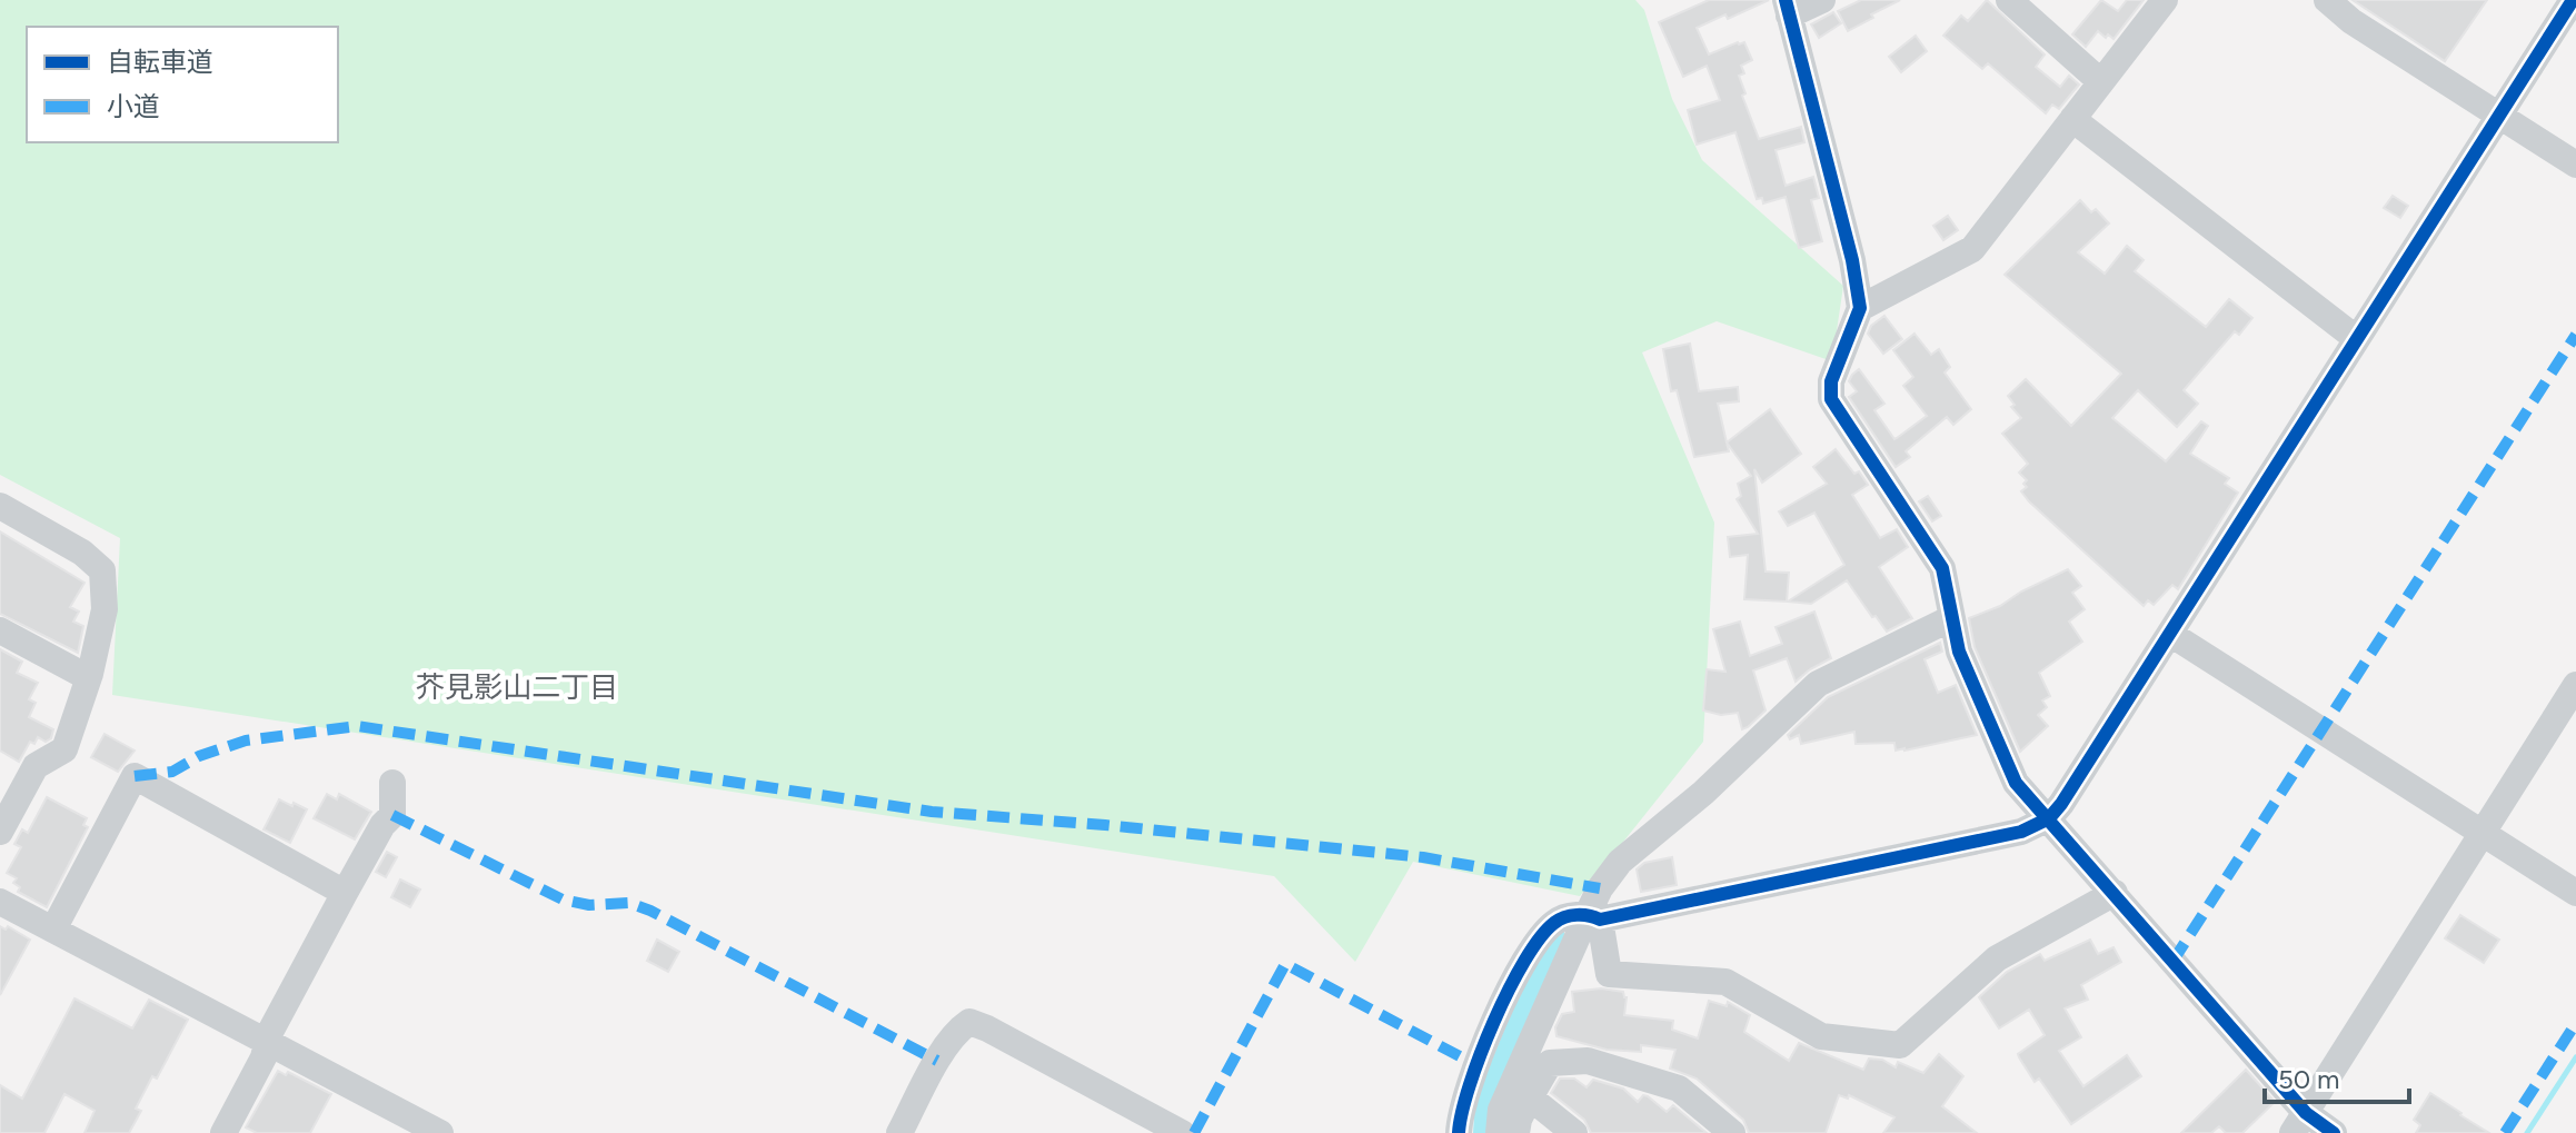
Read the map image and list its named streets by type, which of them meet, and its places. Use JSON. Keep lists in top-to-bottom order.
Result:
{
  "districts": ["芥見影山二丁目"],
  "legend": ["自転車道", "小道"],
  "scale_bar": "50 m"
}
